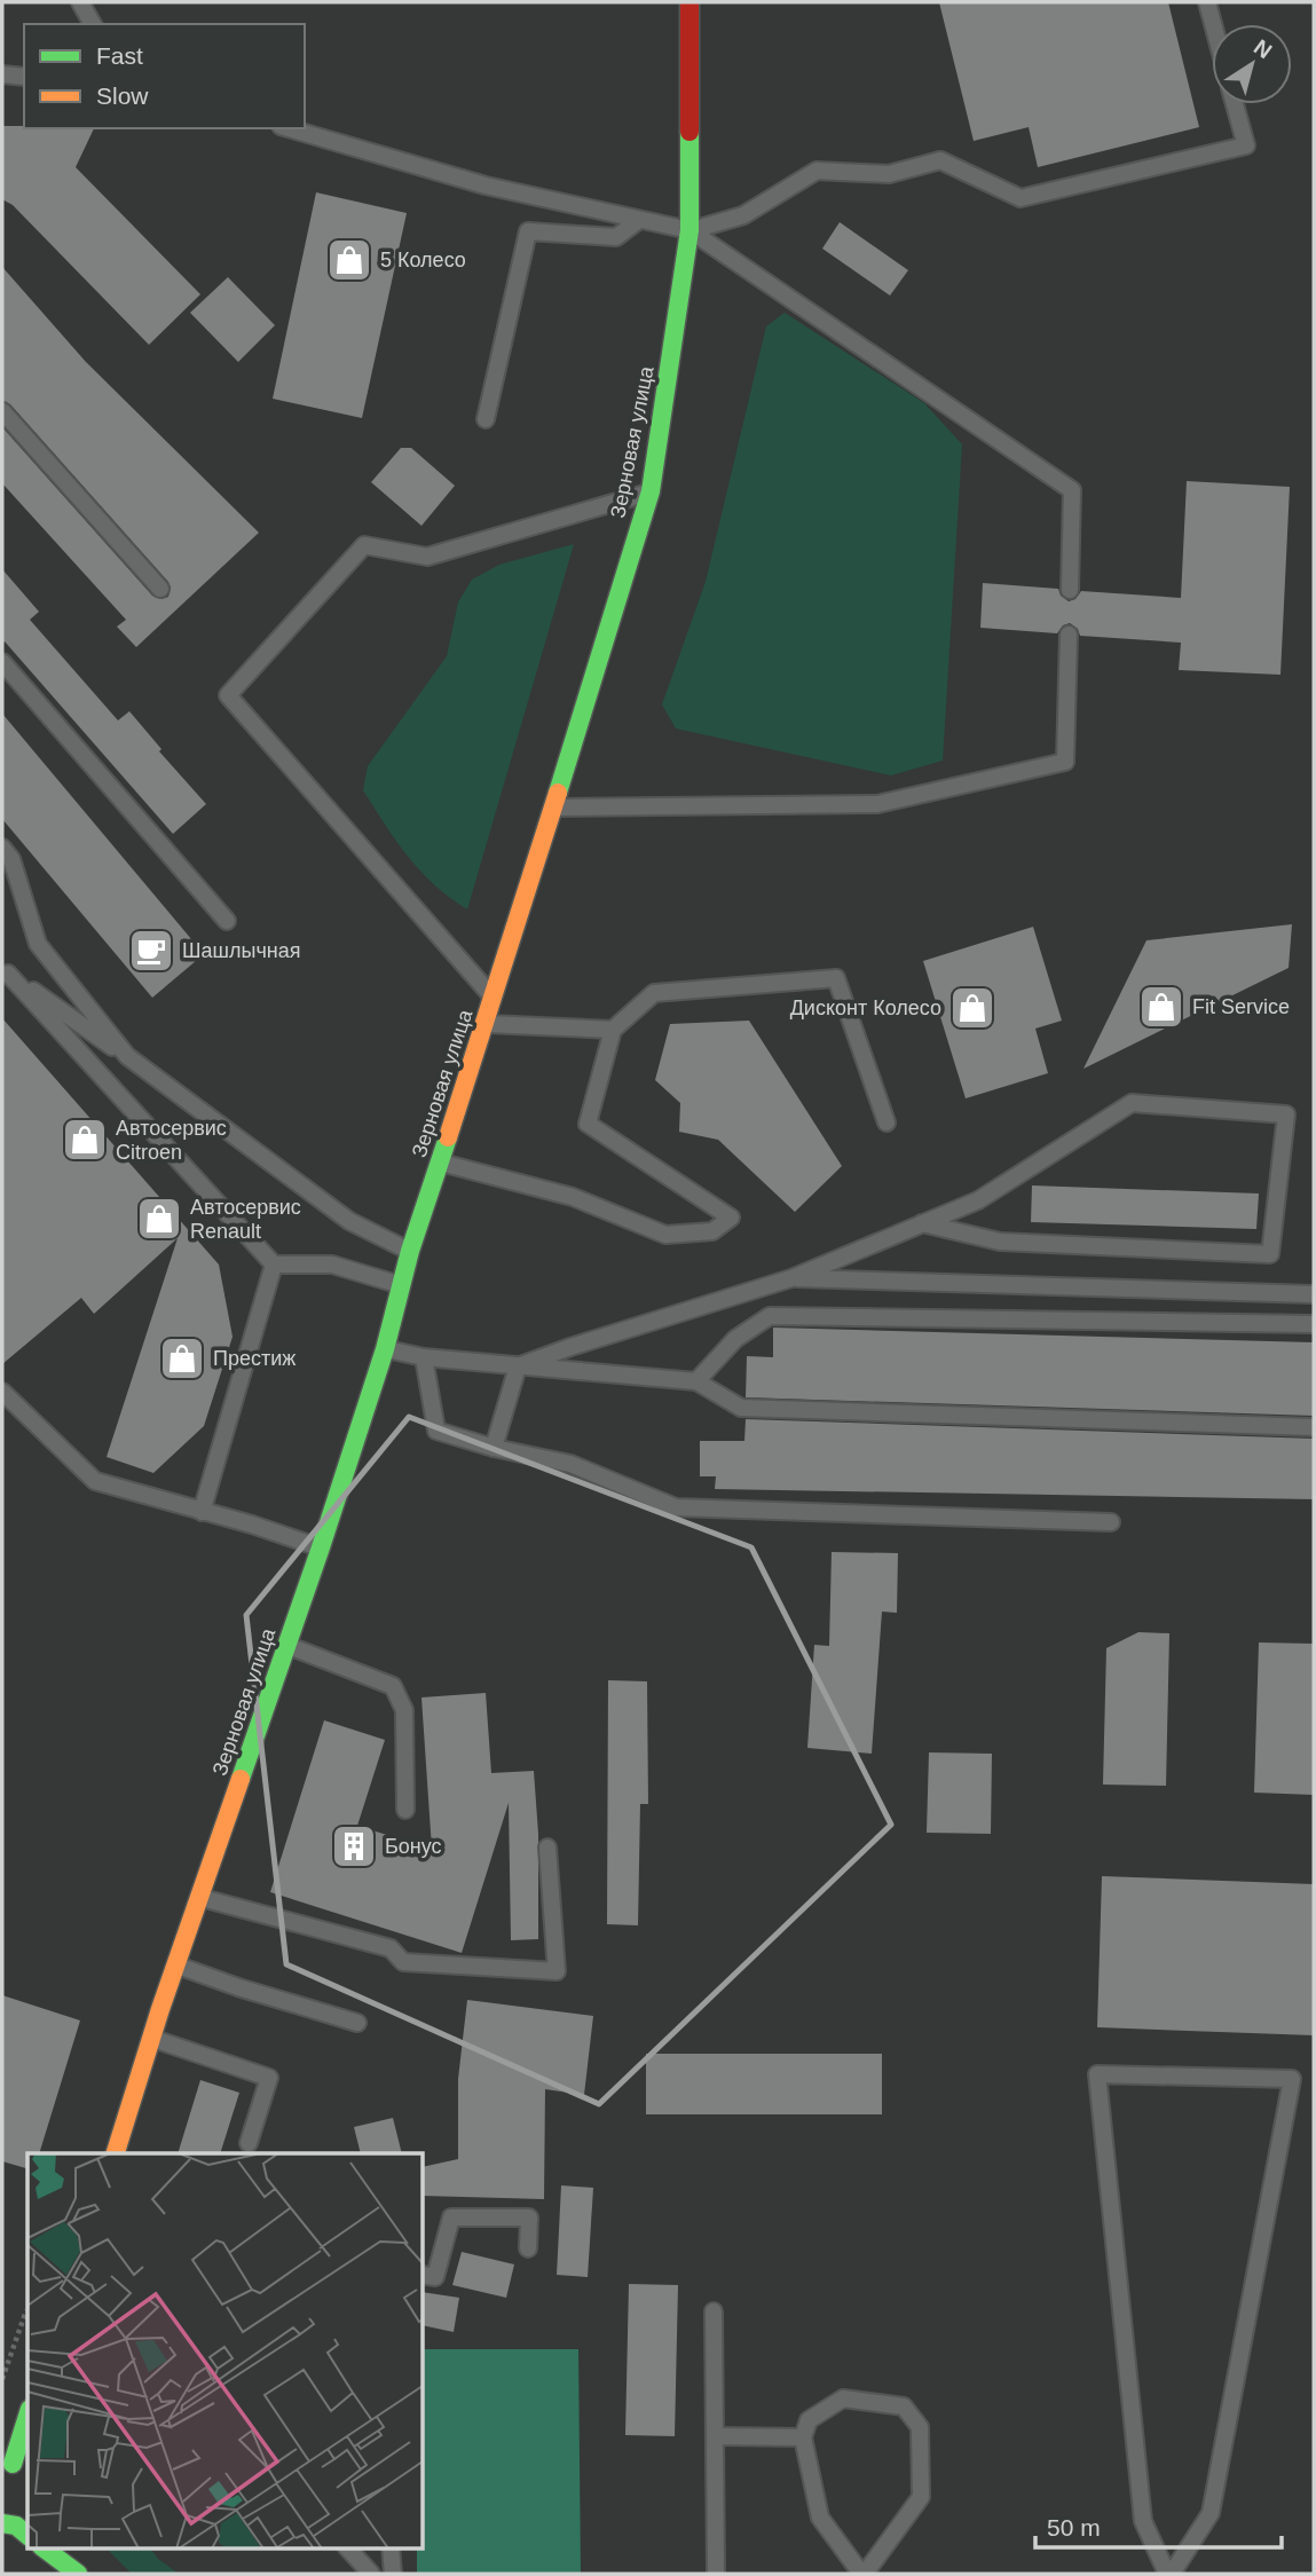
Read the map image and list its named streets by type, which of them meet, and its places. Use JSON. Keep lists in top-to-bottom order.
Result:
{
  "streets": {
    "main road": ["Зерновая улица"]
  },
  "places": {
    "shop": [
      "5 Колесо",
      "Fit Service",
      "Дисконт Колесо",
      "Автосервис Citroen",
      "Автосервис Renault",
      "Престиж"
    ],
    "cafe": ["Шашлычная"],
    "building": ["Бонус"]
  },
  "legend": ["Fast", "Slow"],
  "scale_bar": "50 m",
  "north": "top right"
}
